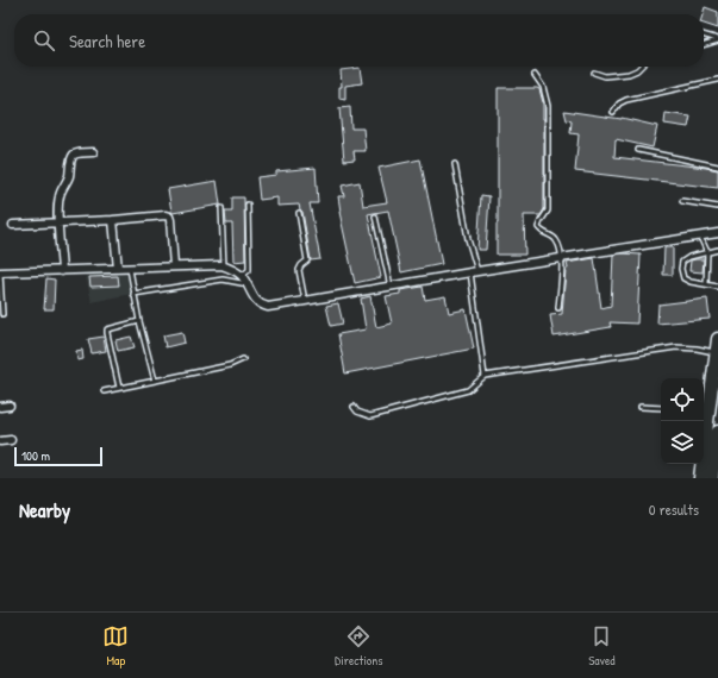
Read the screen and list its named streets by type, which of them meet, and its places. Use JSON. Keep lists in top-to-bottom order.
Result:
{
  "scale_bar": "100 m",
  "page": {
    "search": "Search here",
    "scale": "100 m",
    "heading": ["Nearby", "0 results"],
    "nav": ["Map", "Directions", "Saved"]
  }
}
